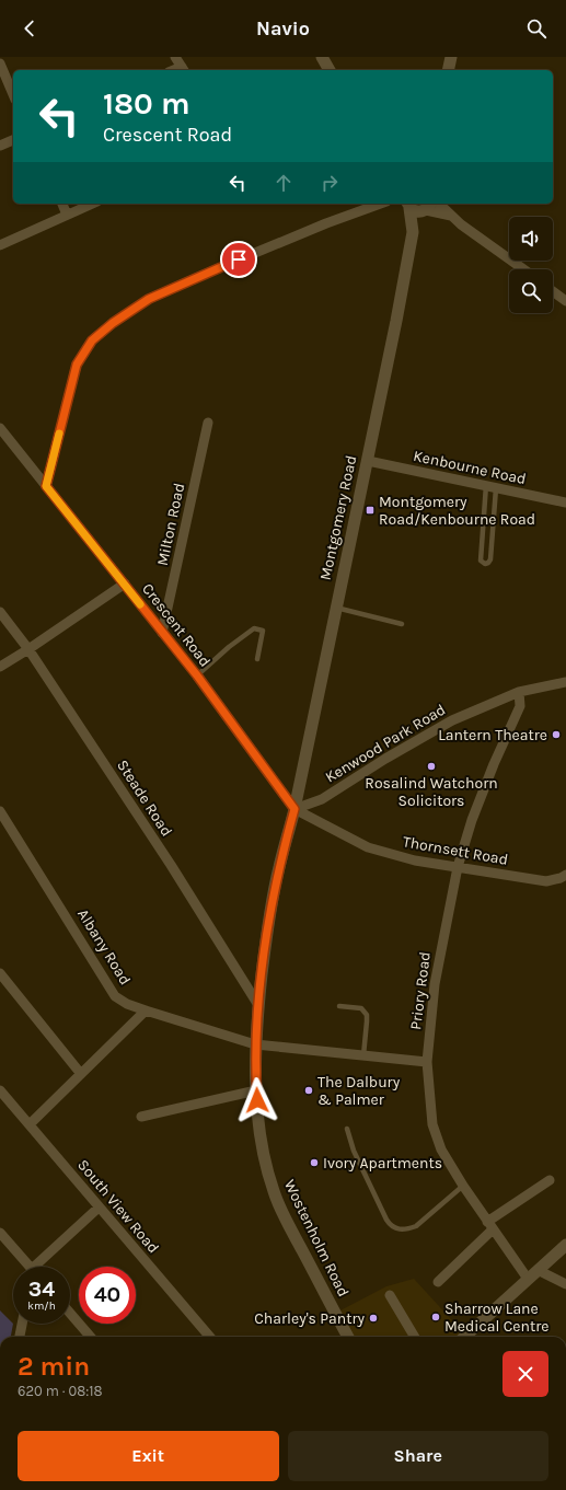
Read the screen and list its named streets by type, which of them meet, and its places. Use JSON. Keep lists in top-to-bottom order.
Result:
{
  "streets": {
    "street": [
      "Kenbourne Road",
      "Montgomery Road",
      "Milton Road",
      "Crescent Road",
      "Kenwood Park Road",
      "Steade Road",
      "Thornsett Road",
      "Albany Road",
      "Priory Road",
      "South View Road",
      "Wostenholm Road"
    ]
  },
  "crossings": [
    ["Kenbourne Road", "Montgomery Road"],
    ["Montgomery Road", "Crescent Road"],
    ["Montgomery Road", "Kenwood Park Road"],
    ["Montgomery Road", "Thornsett Road"],
    ["Montgomery Road", "Wostenholm Road"],
    ["Milton Road", "Crescent Road"],
    ["Crescent Road", "Kenwood Park Road"],
    ["Crescent Road", "Thornsett Road"],
    ["Crescent Road", "Wostenholm Road"],
    ["Kenwood Park Road", "Thornsett Road"],
    ["Kenwood Park Road", "Priory Road"],
    ["Kenwood Park Road", "Wostenholm Road"],
    ["Steade Road", "Wostenholm Road"],
    ["Thornsett Road", "Priory Road"],
    ["Thornsett Road", "Wostenholm Road"],
    ["Albany Road", "Priory Road"],
    ["Albany Road", "Wostenholm Road"]
  ],
  "places": {
    "transit": ["Montgomery Road/Kenbourne Road"],
    "other": [
      "Lantern Theatre",
      "Rosalind Watchorn Solicitors",
      "The Dalbury & Palmer",
      "Ivory Apartments",
      "Sharrow Lane Medical Centre",
      "Charley's Pantry"
    ]
  },
  "page": {
    "header": "Navio",
    "turn": ["180 m", "Crescent Road"],
    "speed": "34 km/h",
    "limit": "40",
    "heading": ["2 min", "620 m · 08:18"],
    "buttons": ["Exit", "Share"]
  }
}
